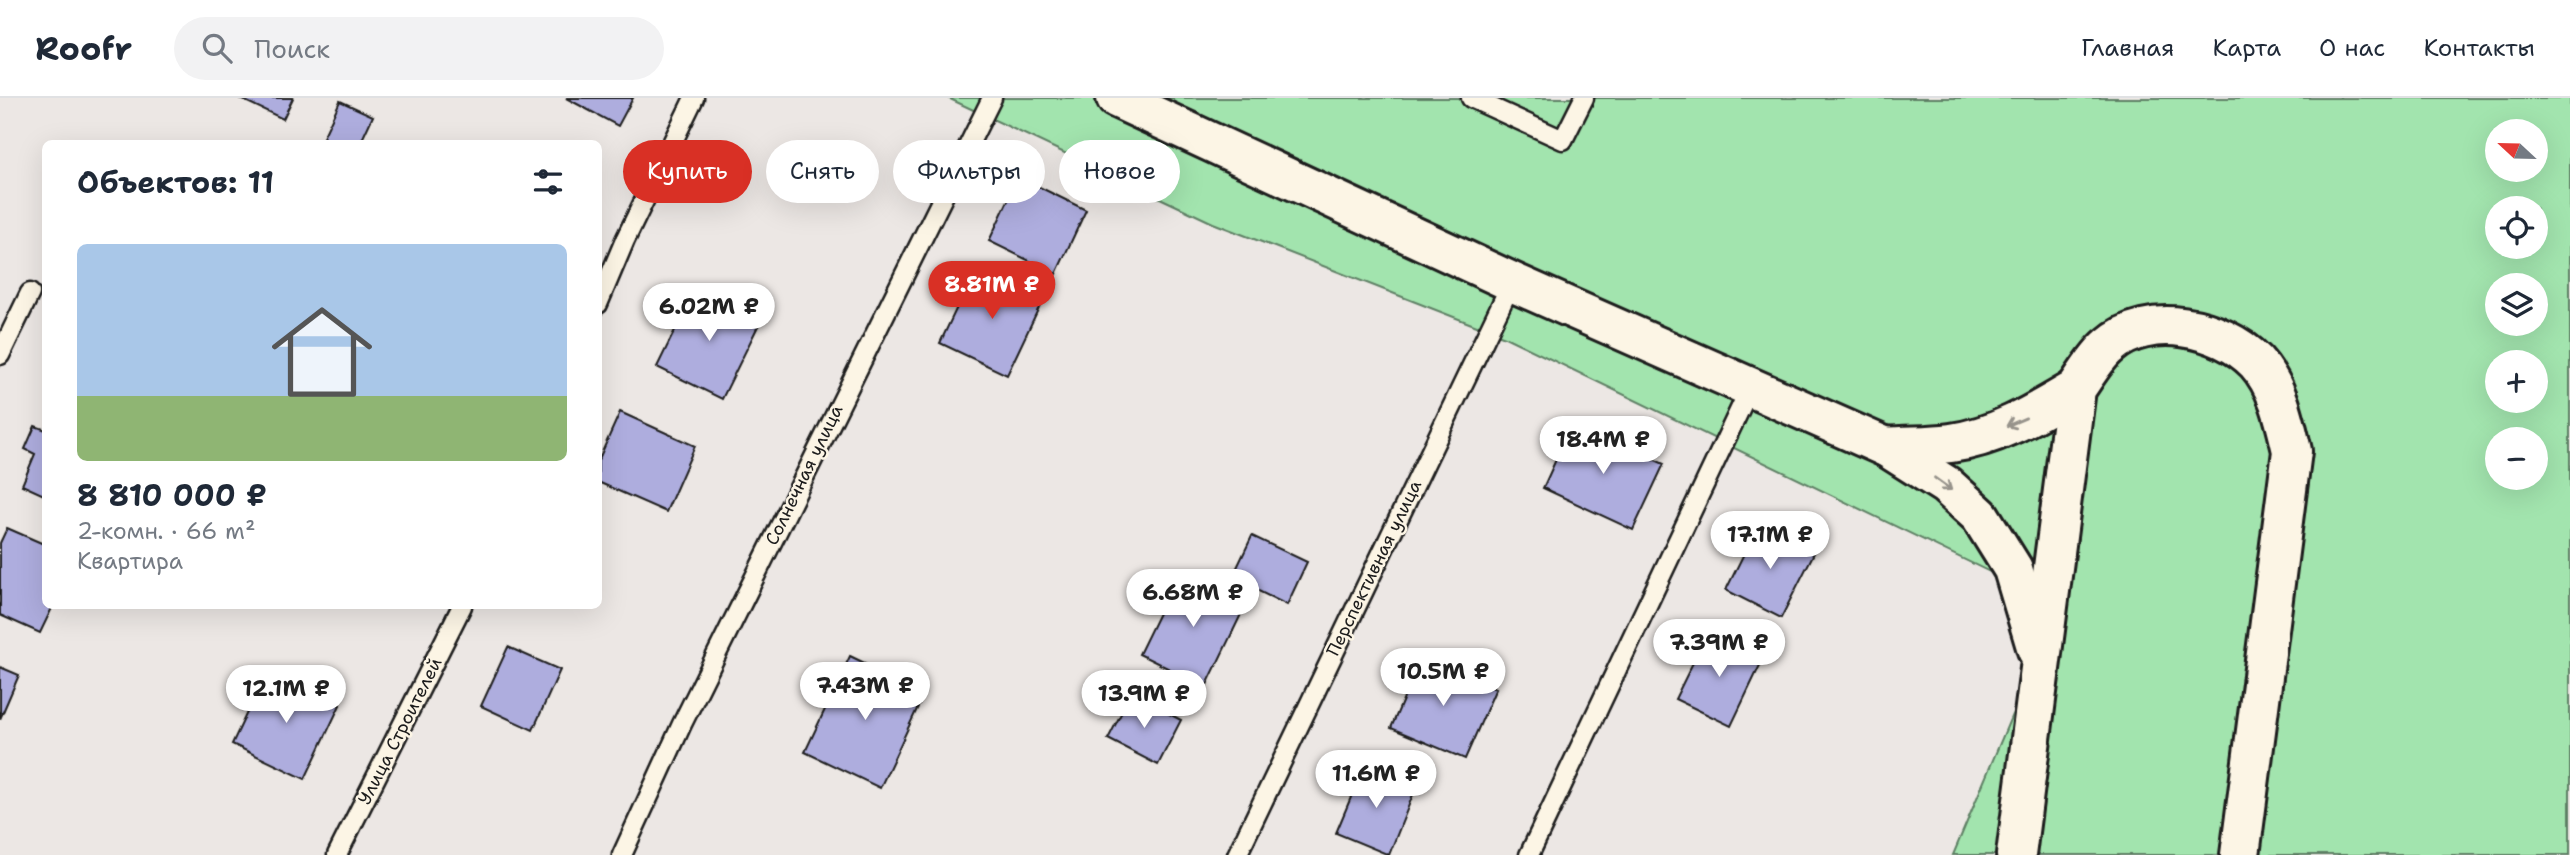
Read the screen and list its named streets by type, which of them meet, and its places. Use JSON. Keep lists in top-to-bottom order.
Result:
{
  "streets": {
    "lane": ["Солнечная улица", "Перспективная улица", "Улица Строителей"]
  },
  "north": "left",
  "page": {
    "header": "Roofr",
    "search": "Поиск",
    "nav": [
      "Главная",
      "Карта",
      "О нас",
      "Контакты"
    ],
    "map_buttons": ["+", "−"],
    "chip": [
      "Купить",
      "Снять",
      "Фильтры",
      "Новое"
    ],
    "heading": "Объектов: 11",
    "list": [
      {
        "name": "8 810 000 ₽",
        "note": "2-комн. · 66 m² · Квартира"
      }
    ],
    "price": [
      "8.81M ₽",
      "6.02M ₽",
      "18.4M ₽",
      "17.1M ₽",
      "6.68M ₽",
      "7.39M ₽",
      "10.5M ₽",
      "7.43M ₽",
      "12.1M ₽",
      "13.9M ₽",
      "11.6M ₽"
    ]
  }
}
